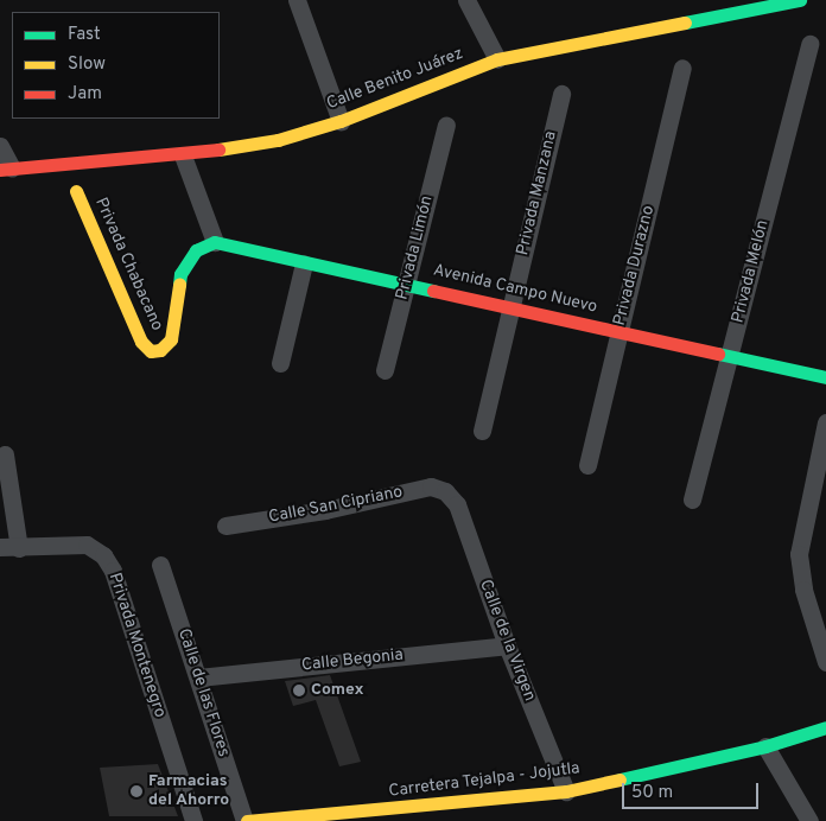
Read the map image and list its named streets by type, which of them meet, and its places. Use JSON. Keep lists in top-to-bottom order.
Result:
{
  "streets": {
    "street": [
      "Calle Benito Juárez",
      "Privada Manzana",
      "Privada Limón",
      "Privada Chabacano",
      "Privada Durazno",
      "Privada Melón",
      "Avenida Campo Nuevo",
      "Calle San Cipriano",
      "Calle de la Virgen",
      "Privada Montenegro",
      "Calle Begonia",
      "Calle de las Flores",
      "Carretera Tejalpa - Jojutla"
    ]
  },
  "crossings": [
    ["Privada Manzana", "Avenida Campo Nuevo"],
    ["Privada Limón", "Avenida Campo Nuevo"],
    ["Privada Chabacano", "Avenida Campo Nuevo"],
    ["Privada Durazno", "Avenida Campo Nuevo"],
    ["Privada Melón", "Avenida Campo Nuevo"],
    ["Calle San Cipriano", "Calle de la Virgen"],
    ["Calle de la Virgen", "Calle Begonia"],
    ["Calle de la Virgen", "Carretera Tejalpa - Jojutla"],
    ["Calle Begonia", "Calle de las Flores"],
    ["Calle de las Flores", "Carretera Tejalpa - Jojutla"]
  ],
  "places": ["Comex", "Farmacias del Ahorro"],
  "legend": ["Fast", "Slow", "Jam"],
  "scale_bar": "50 m"
}
